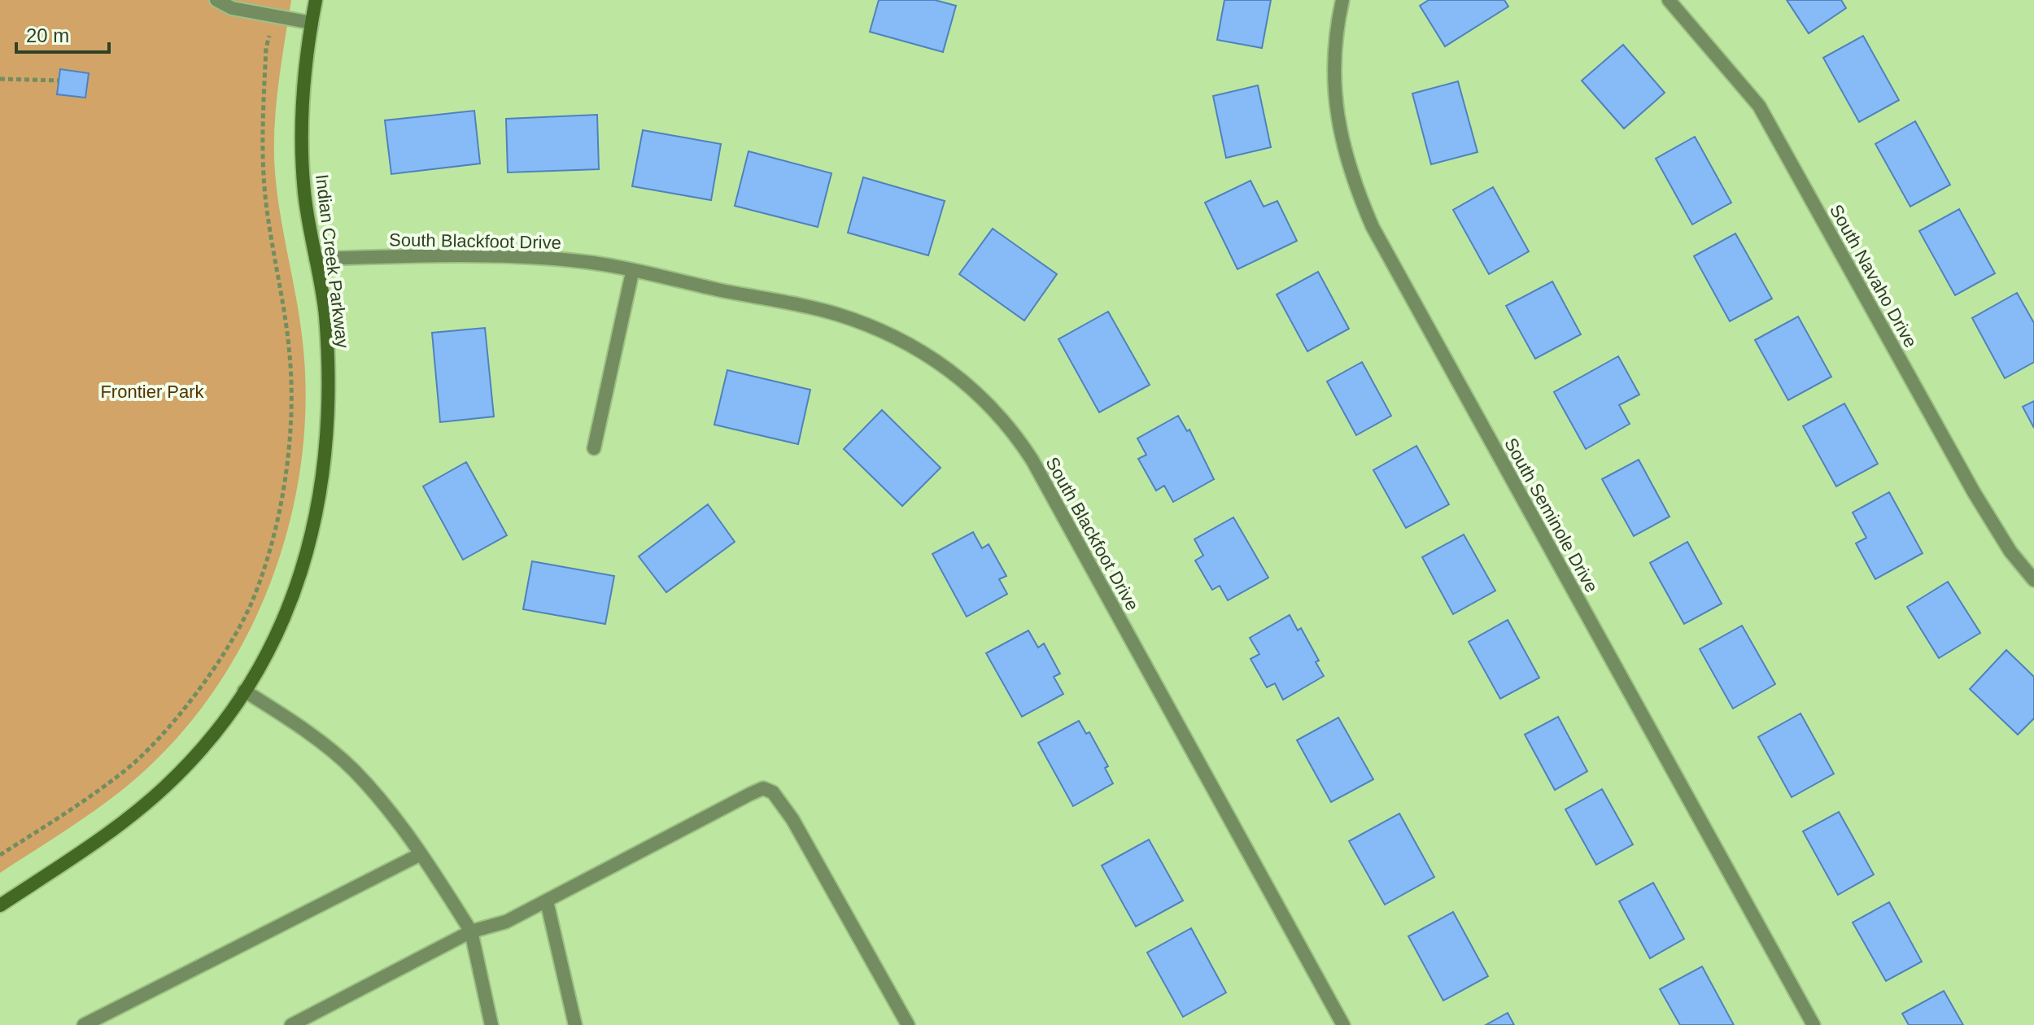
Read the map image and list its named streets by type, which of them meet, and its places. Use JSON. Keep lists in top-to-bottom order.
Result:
{
  "streets": {
    "street": [
      "South Blackfoot Drive",
      "Indian Creek Parkway",
      "South Navaho Drive",
      "South Seminole Drive"
    ]
  },
  "crossings": [
    ["South Blackfoot Drive", "Indian Creek Parkway"]
  ],
  "parks": ["Frontier Park"],
  "scale_bar": "20 m"
}
